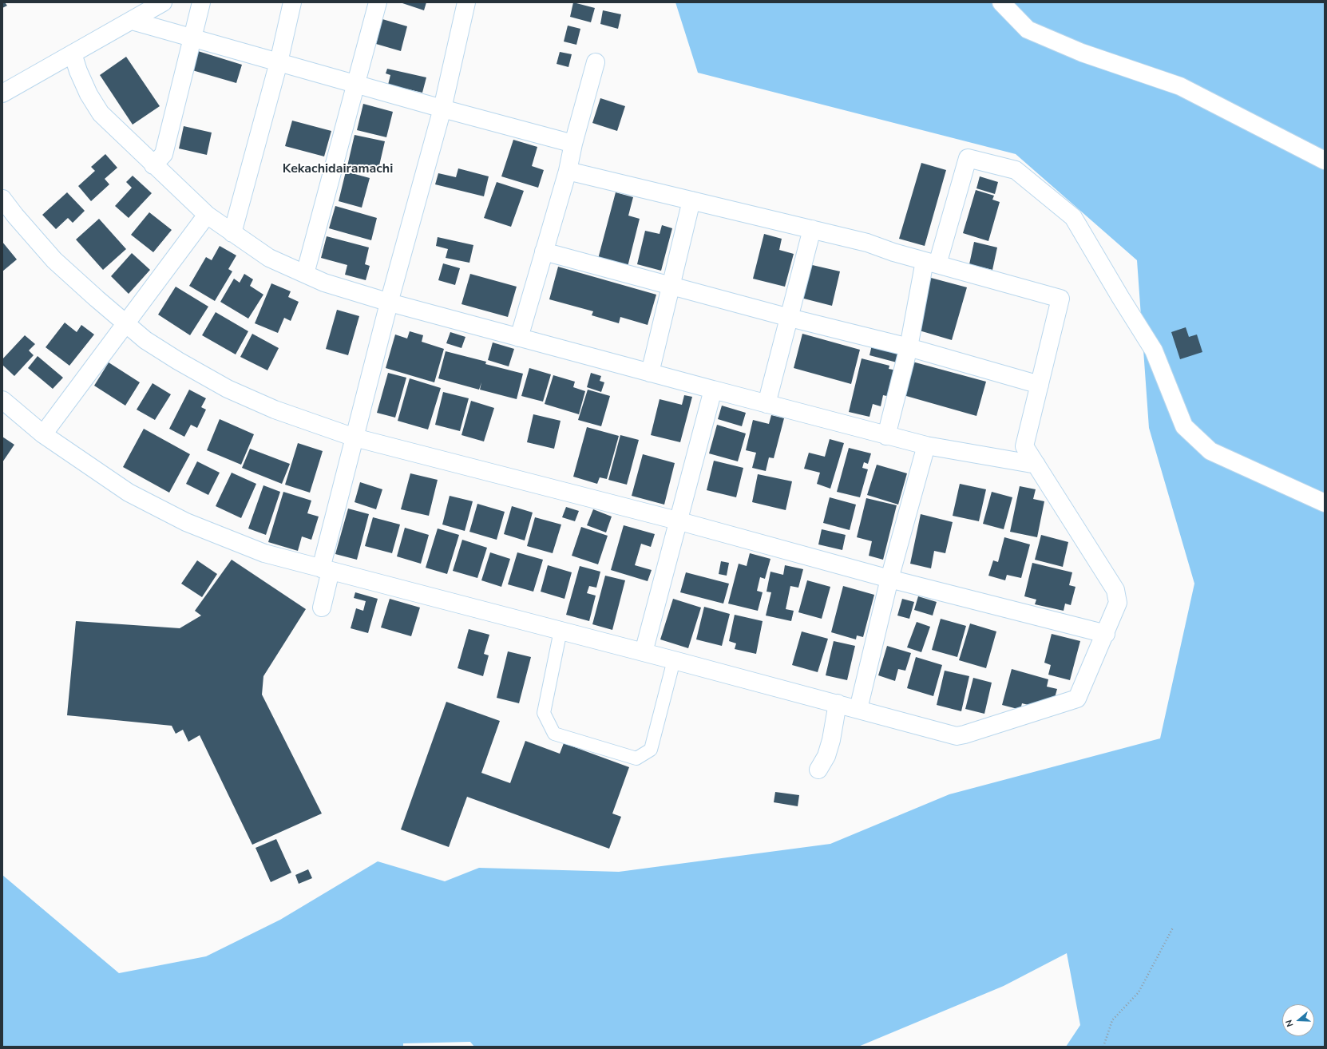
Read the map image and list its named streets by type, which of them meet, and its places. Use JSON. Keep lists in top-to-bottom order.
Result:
{
  "districts": ["Kekachidairamachi"],
  "north": "left"
}
